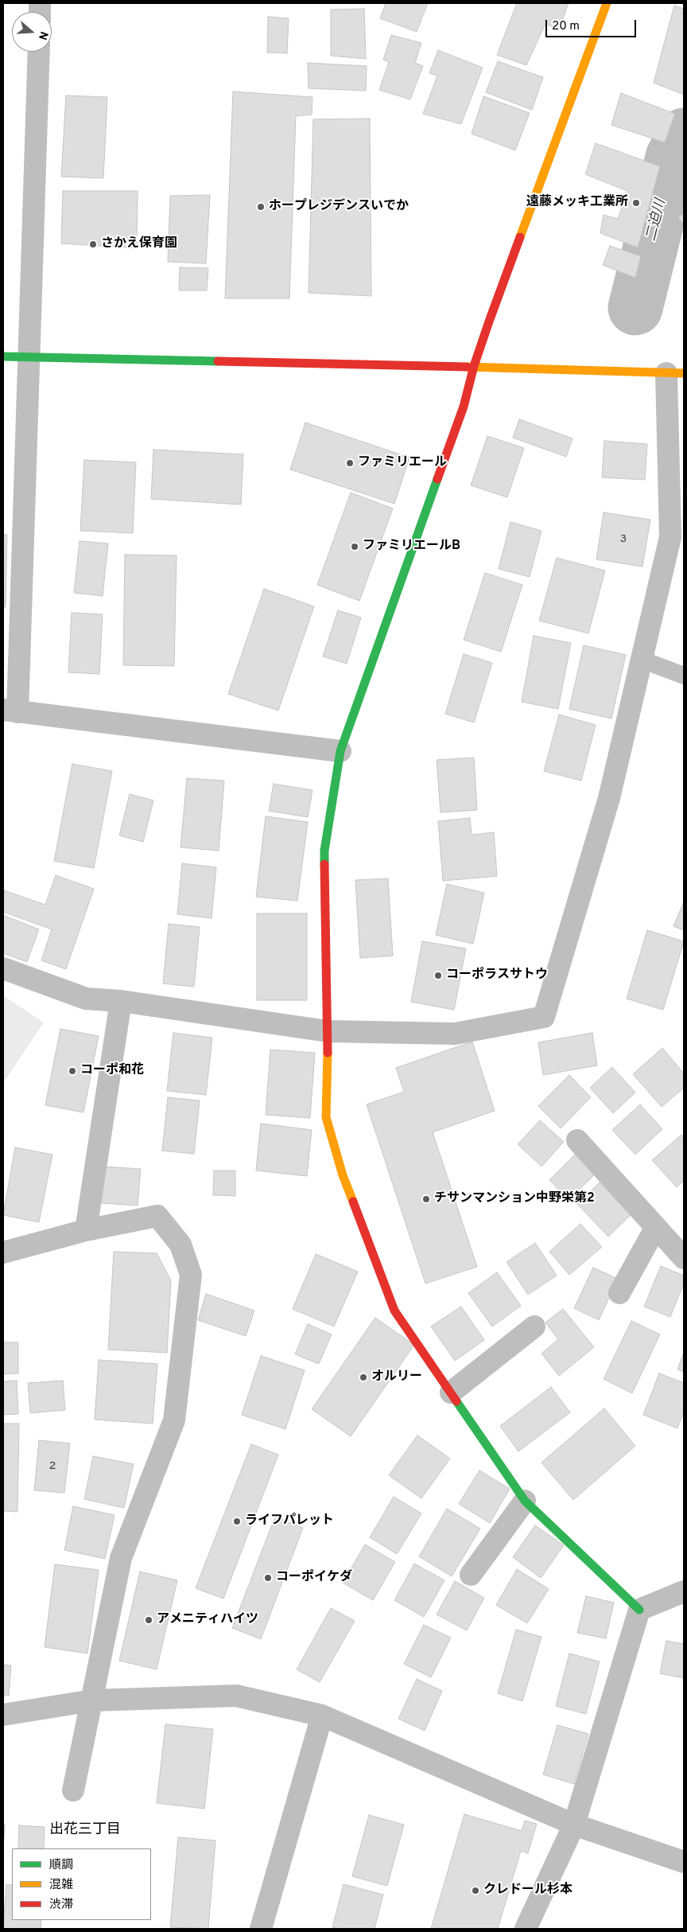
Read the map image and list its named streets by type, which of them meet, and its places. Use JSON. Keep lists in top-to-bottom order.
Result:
{
  "districts": ["出花三丁目"],
  "water": ["二迫川"],
  "places": [
    "遠藤メッキ工業所",
    "ホープレジデンスいでか",
    "さかえ保育園",
    "ファミリエール",
    "ファミリエールB",
    "コーポラスサトウ",
    "コーポ和花",
    "チサンマンション中野栄第2",
    "オルリー",
    "ライフパレット",
    "コーポイケダ",
    "アメニティハイツ",
    "クレドール杉本"
  ],
  "house_numbers": ["3", "2"],
  "legend": ["順調", "混雑", "渋滞"],
  "scale_bar": "20 m",
  "north": "right"
}
